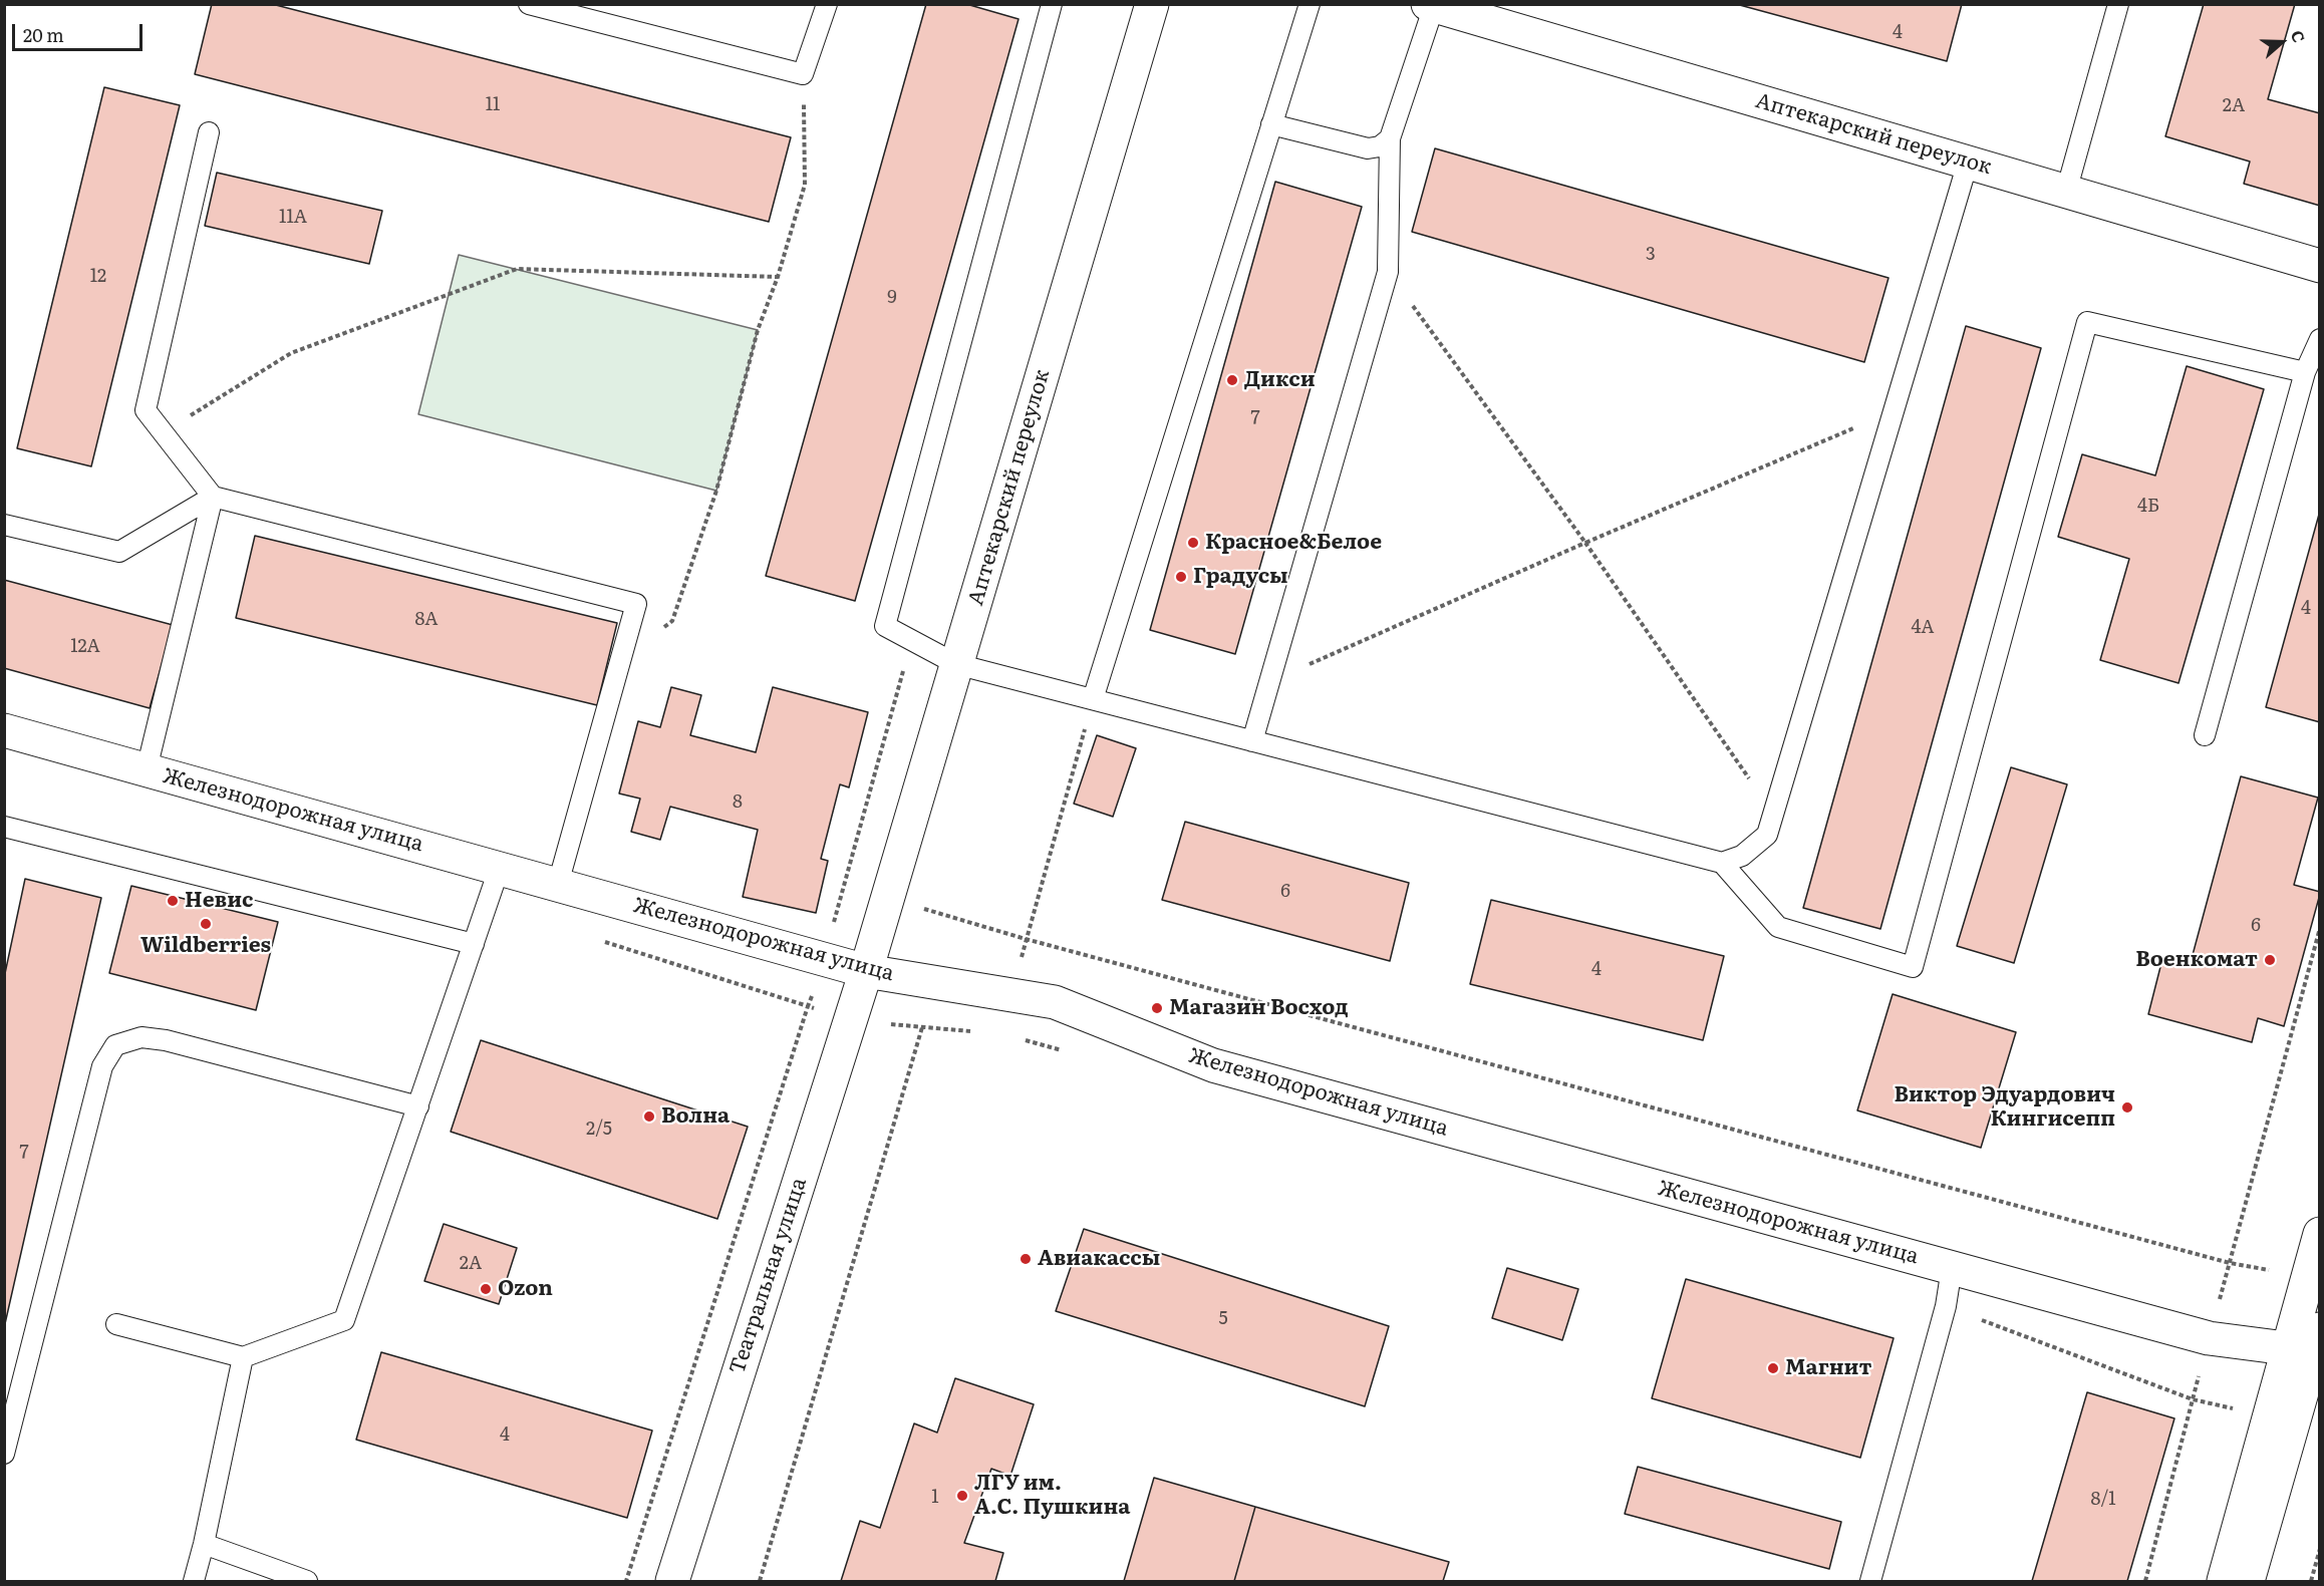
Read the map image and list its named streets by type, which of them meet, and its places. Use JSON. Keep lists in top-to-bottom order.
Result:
{
  "streets": {
    "street": ["Аптекарский переулок", "Железнодорожная улица", "Театральная улица"]
  },
  "crossings": [
    ["Аптекарский переулок", "Железнодорожная улица"],
    ["Аптекарский переулок", "Театральная улица"],
    ["Железнодорожная улица", "Театральная улица"]
  ],
  "places": [
    "Дикси",
    "Красное&Белое",
    "Градусы",
    "Невис",
    "Wildberries",
    "Военкомат",
    "Магазин Восход",
    "Виктор Эдуардович Кингисепп",
    "Волна",
    "Авиакассы",
    "Ozon",
    "Магнит",
    "ЛГУ им. А.С. Пушкина"
  ],
  "house_numbers": [
    "4",
    "11",
    "2А",
    "11А",
    "3",
    "12",
    "9",
    "7",
    "4Б",
    "4",
    "8А",
    "4А",
    "12А",
    "8",
    "6",
    "6",
    "4",
    "2/5",
    "7",
    "2А",
    "5",
    "4",
    "1",
    "8/1"
  ],
  "scale_bar": "20 m",
  "north": "right"
}
